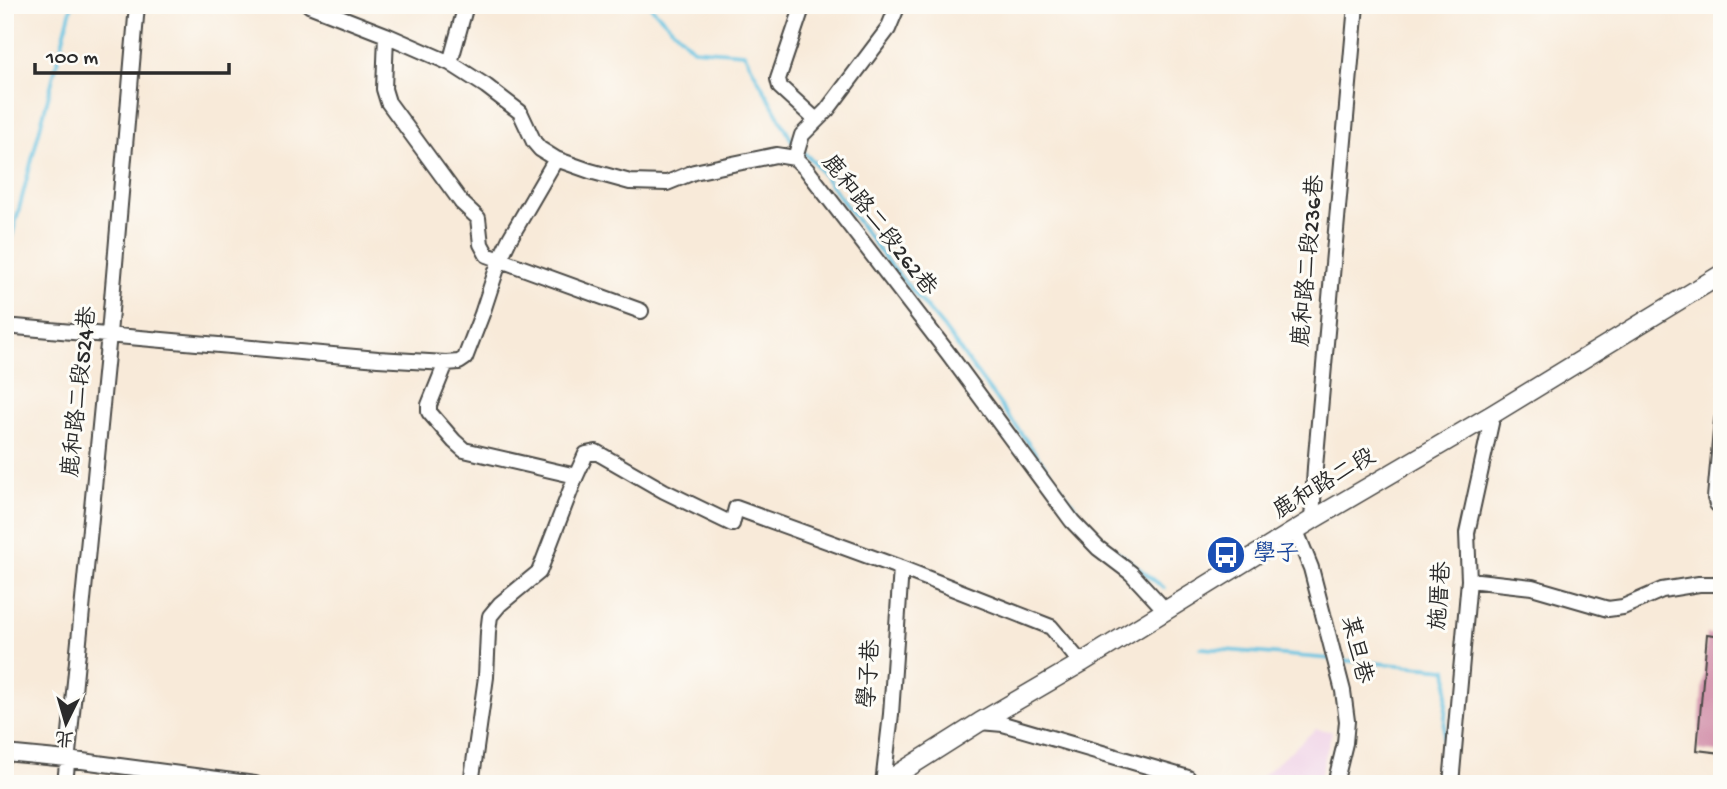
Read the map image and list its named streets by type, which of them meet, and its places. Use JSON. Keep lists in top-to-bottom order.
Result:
{
  "streets": {
    "main road": ["鹿和路二段"],
    "street": [
      "鹿和路二段262巷",
      "鹿和路二段236巷",
      "鹿和路二段524巷",
      "施厝巷",
      "某旦巷",
      "學子巷"
    ]
  },
  "crossings": [
    ["鹿和路二段262巷", "鹿和路二段"],
    ["鹿和路二段236巷", "鹿和路二段"],
    ["鹿和路二段", "施厝巷"],
    ["鹿和路二段", "某旦巷"],
    ["鹿和路二段", "學子巷"]
  ],
  "places": {
    "bus stop": ["學子"]
  },
  "scale_bar": "100 m",
  "north": "bottom"
}
